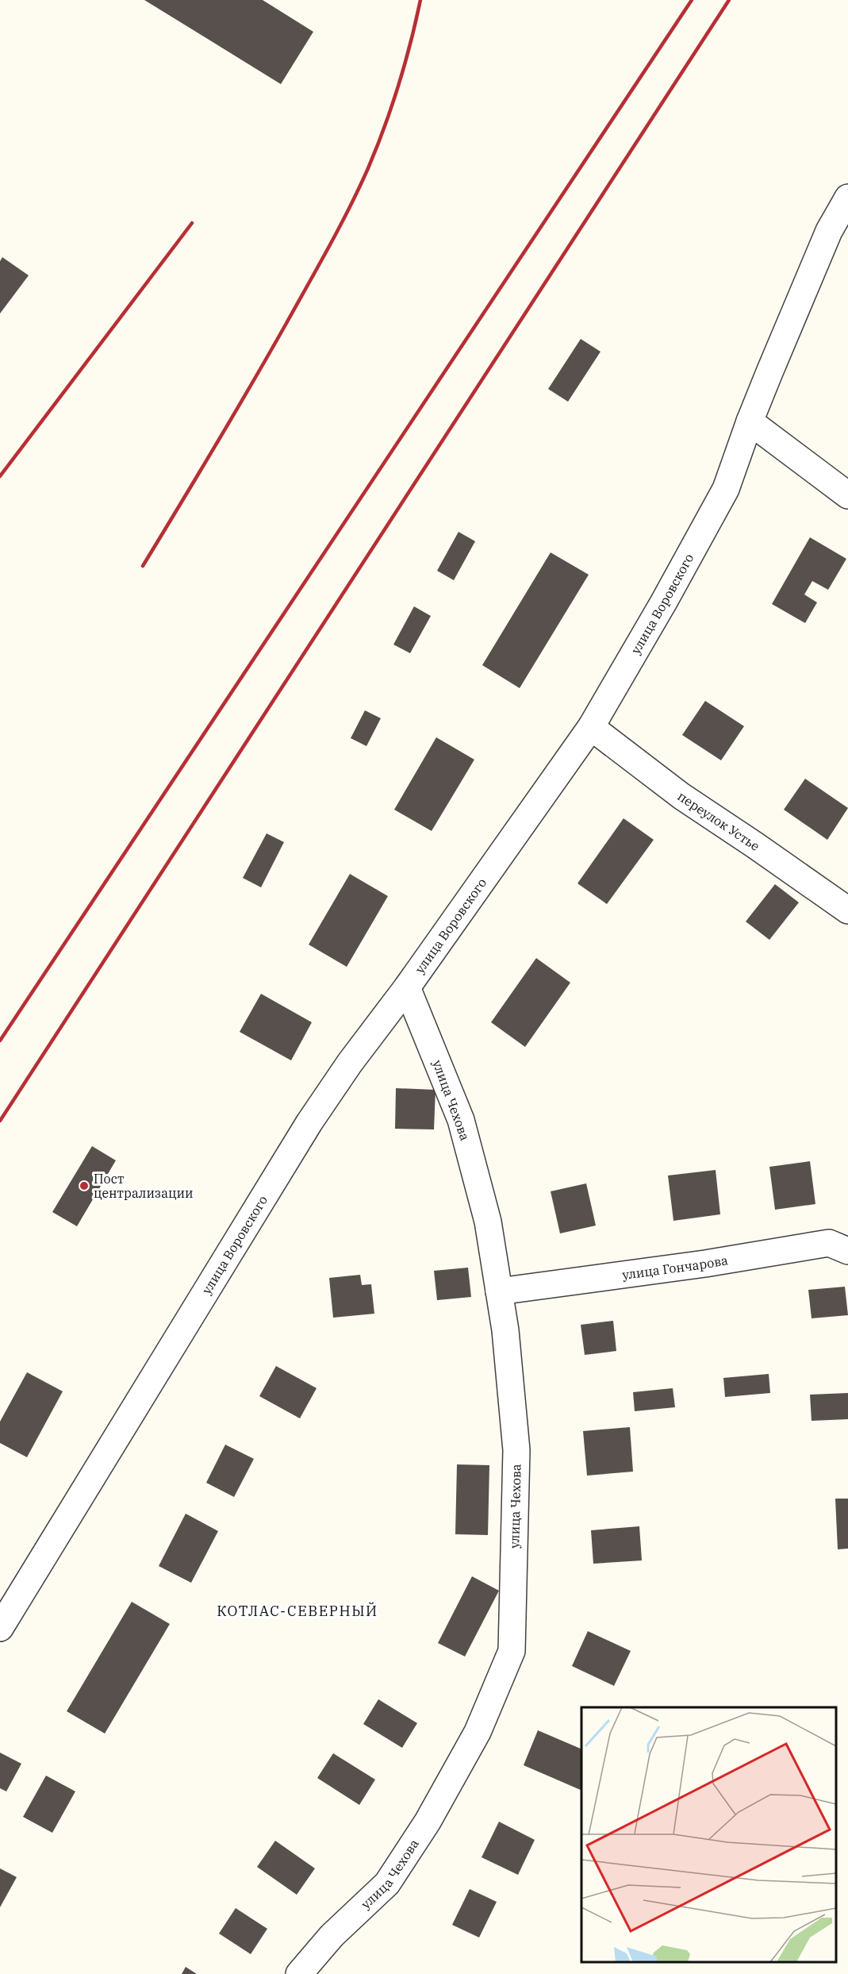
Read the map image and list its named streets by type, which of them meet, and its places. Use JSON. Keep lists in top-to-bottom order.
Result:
{
  "streets": {
    "street": [
      "улица Воровского",
      "переулок Устье",
      "улица Чехова",
      "улица Гончарова"
    ]
  },
  "crossings": [
    ["улица Воровского", "переулок Устье"],
    ["улица Воровского", "улица Чехова"],
    ["улица Чехова", "улица Гончарова"]
  ],
  "districts": ["КОТЛАС-СЕВЕРНЫЙ"],
  "places": ["Пост централизации"]
}
